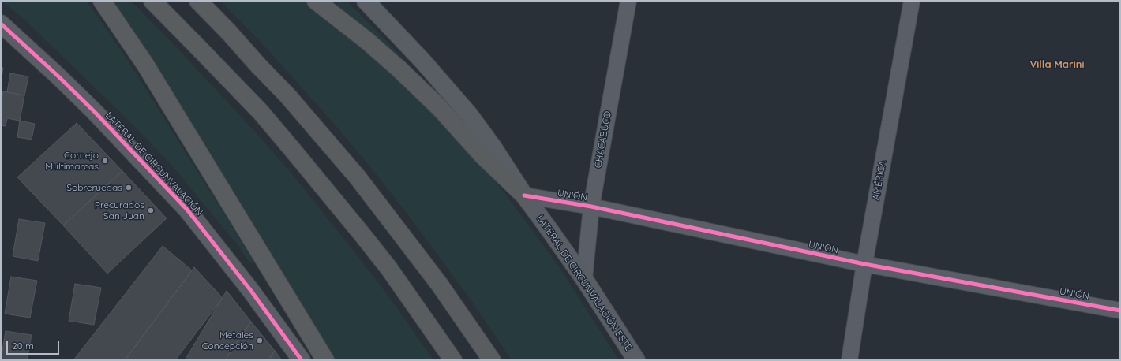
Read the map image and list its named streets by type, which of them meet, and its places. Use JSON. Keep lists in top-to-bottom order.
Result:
{
  "streets": {
    "street": [
      "CHACABUCO",
      "LATERAL DE CIRCUNVALACIÓN",
      "AMÉRICA",
      "UNIÓN",
      "LATERAL DE CIRCUNVALACIÓN ESTE"
    ]
  },
  "crossings": [
    ["CHACABUCO", "UNIÓN"],
    ["CHACABUCO", "LATERAL DE CIRCUNVALACIÓN ESTE"],
    ["AMÉRICA", "UNIÓN"],
    ["UNIÓN", "LATERAL DE CIRCUNVALACIÓN ESTE"]
  ],
  "districts": ["Villa Marini"],
  "places": [
    "Cornejo Multimarcas",
    "Sobreruedas",
    "Precurados San Juan",
    "Metales Concepción"
  ],
  "scale_bar": "20 m"
}
